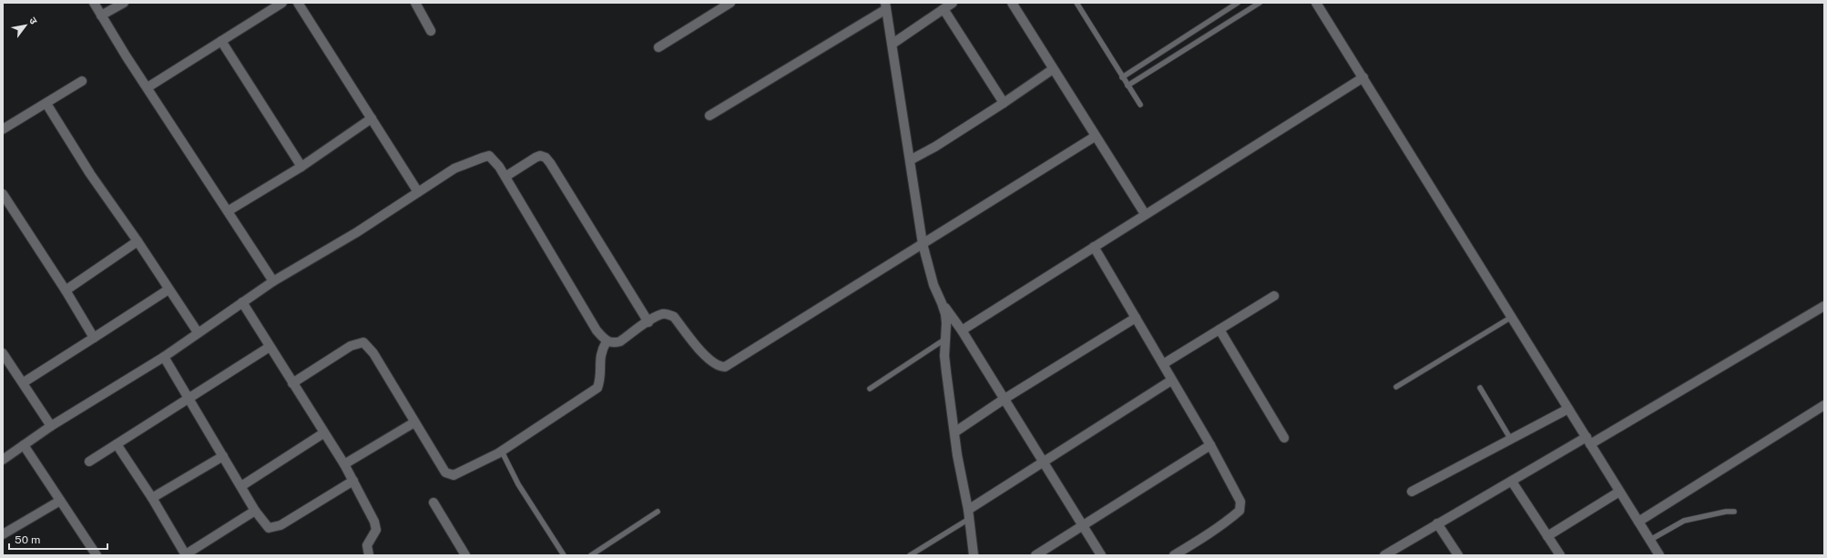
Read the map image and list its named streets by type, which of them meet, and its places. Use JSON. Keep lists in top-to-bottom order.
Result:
{
  "scale_bar": "50 m",
  "north": "top right"
}
